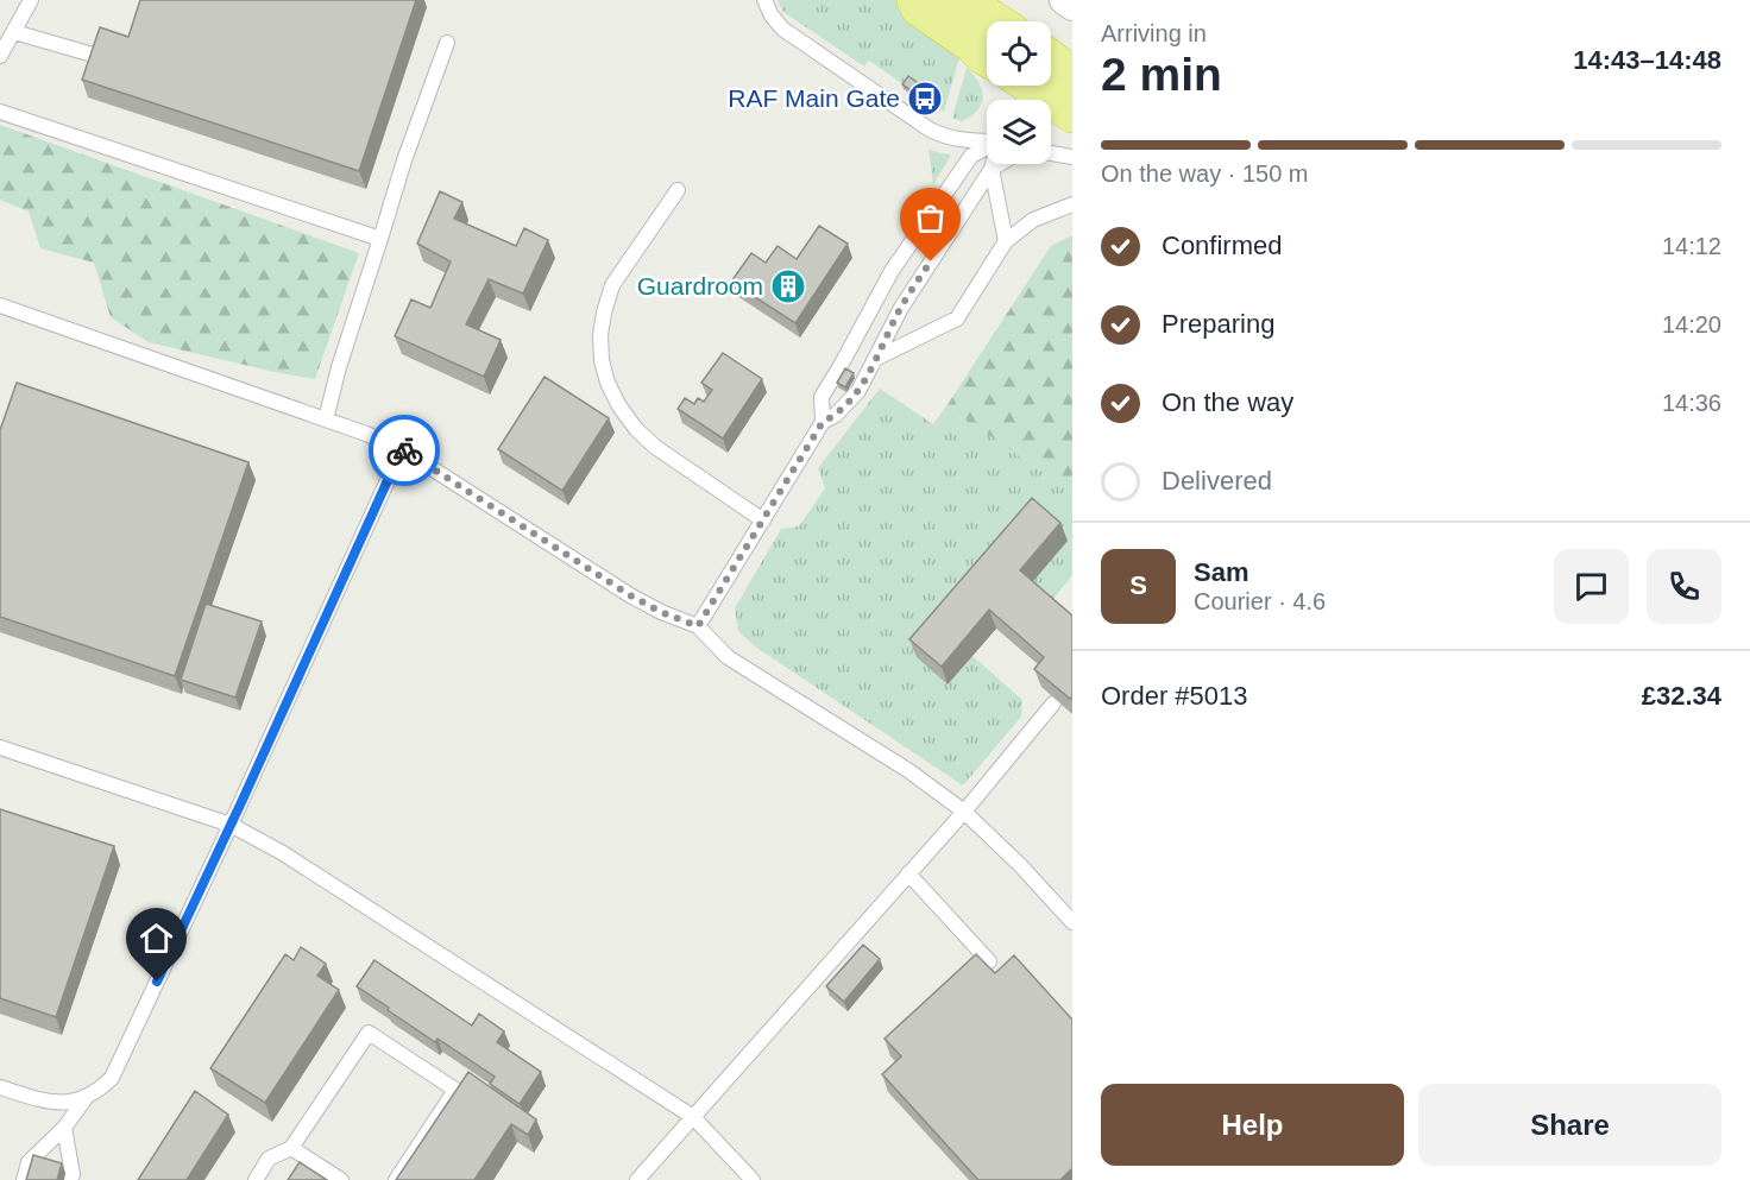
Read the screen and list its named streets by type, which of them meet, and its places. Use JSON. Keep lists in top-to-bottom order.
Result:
{
  "places": {
    "bus stop": ["RAF Main Gate"],
    "building": ["Guardroom"]
  },
  "page": {
    "heading": ["2 min", "Arriving in", "14:43–14:48"],
    "panel": [
      "Sam",
      "Courier · 4.6",
      "Order #5013",
      "£32.34"
    ],
    "bar": "On the way · 150 m",
    "list": [
      ["Confirmed", "14:12"],
      ["Preparing", "14:20"],
      ["On the way", "14:36"],
      "Delivered"
    ],
    "round": "S",
    "buttons": ["Help", "Share"]
  }
}
